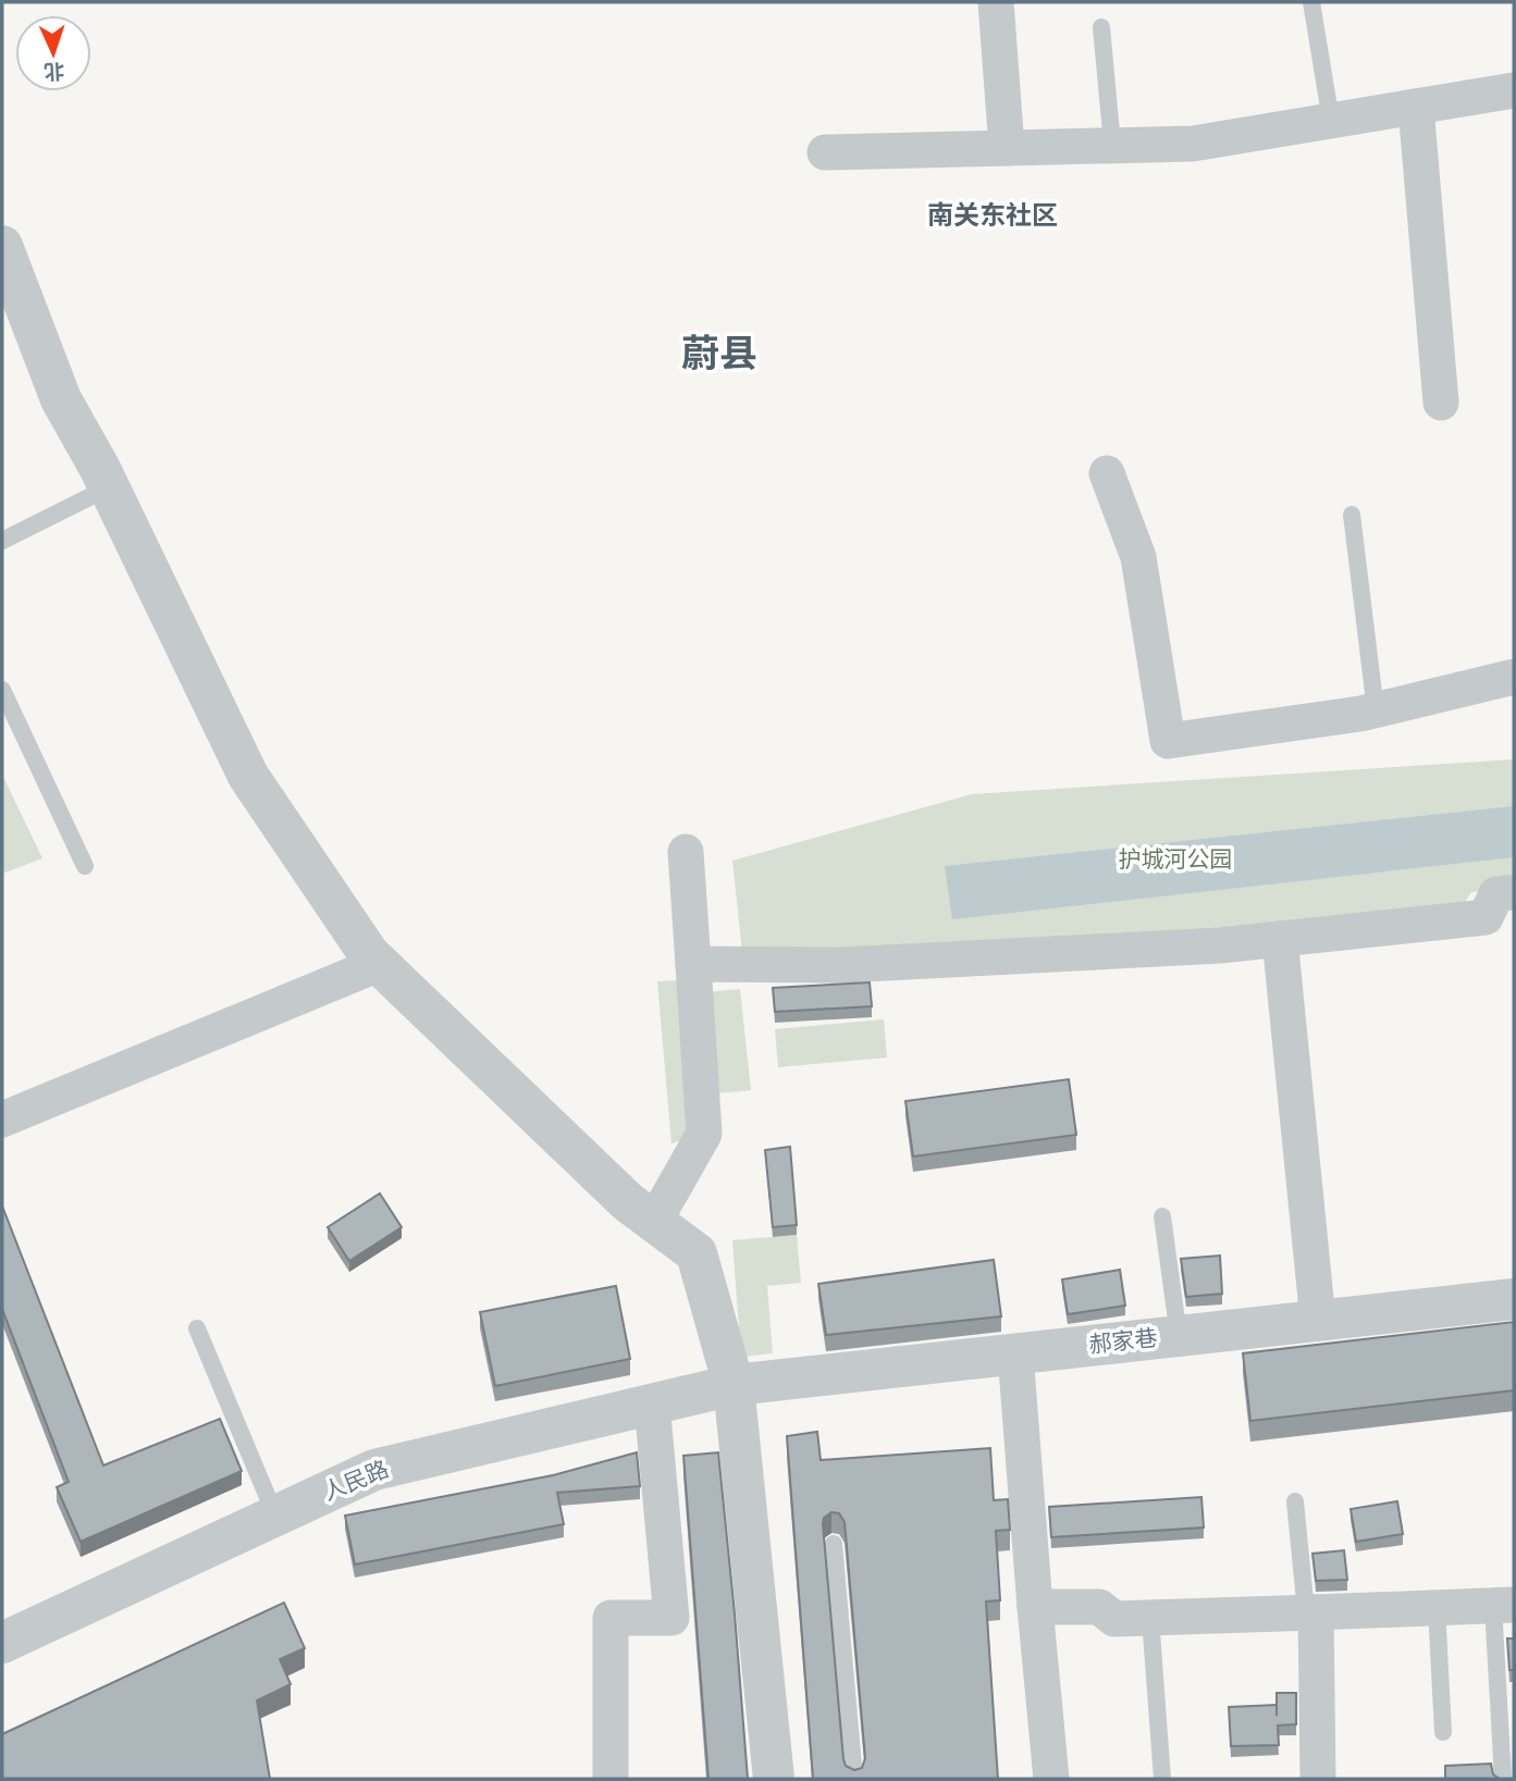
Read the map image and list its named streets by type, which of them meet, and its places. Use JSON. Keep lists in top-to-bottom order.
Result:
{
  "streets": {
    "street": ["郝家巷", "人民路"]
  },
  "crossings": [
    ["郝家巷", "人民路"]
  ],
  "districts": ["南关东社区", "蔚县"],
  "parks": ["护城河公园"],
  "north": "bottom"
}
